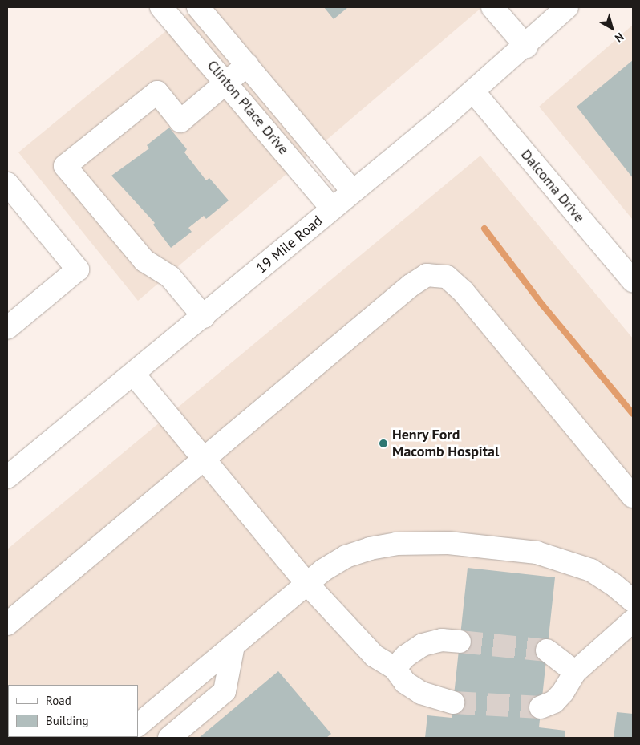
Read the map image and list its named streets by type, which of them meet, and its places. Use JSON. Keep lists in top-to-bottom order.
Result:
{
  "streets": {
    "street": ["Clinton Place Drive", "Dalcoma Drive", "19 Mile Road"]
  },
  "crossings": [
    ["Clinton Place Drive", "19 Mile Road"],
    ["Dalcoma Drive", "19 Mile Road"]
  ],
  "places": ["Henry Ford Macomb Hospital"],
  "legend": ["Road", "Building"],
  "north": "bottom right"
}
